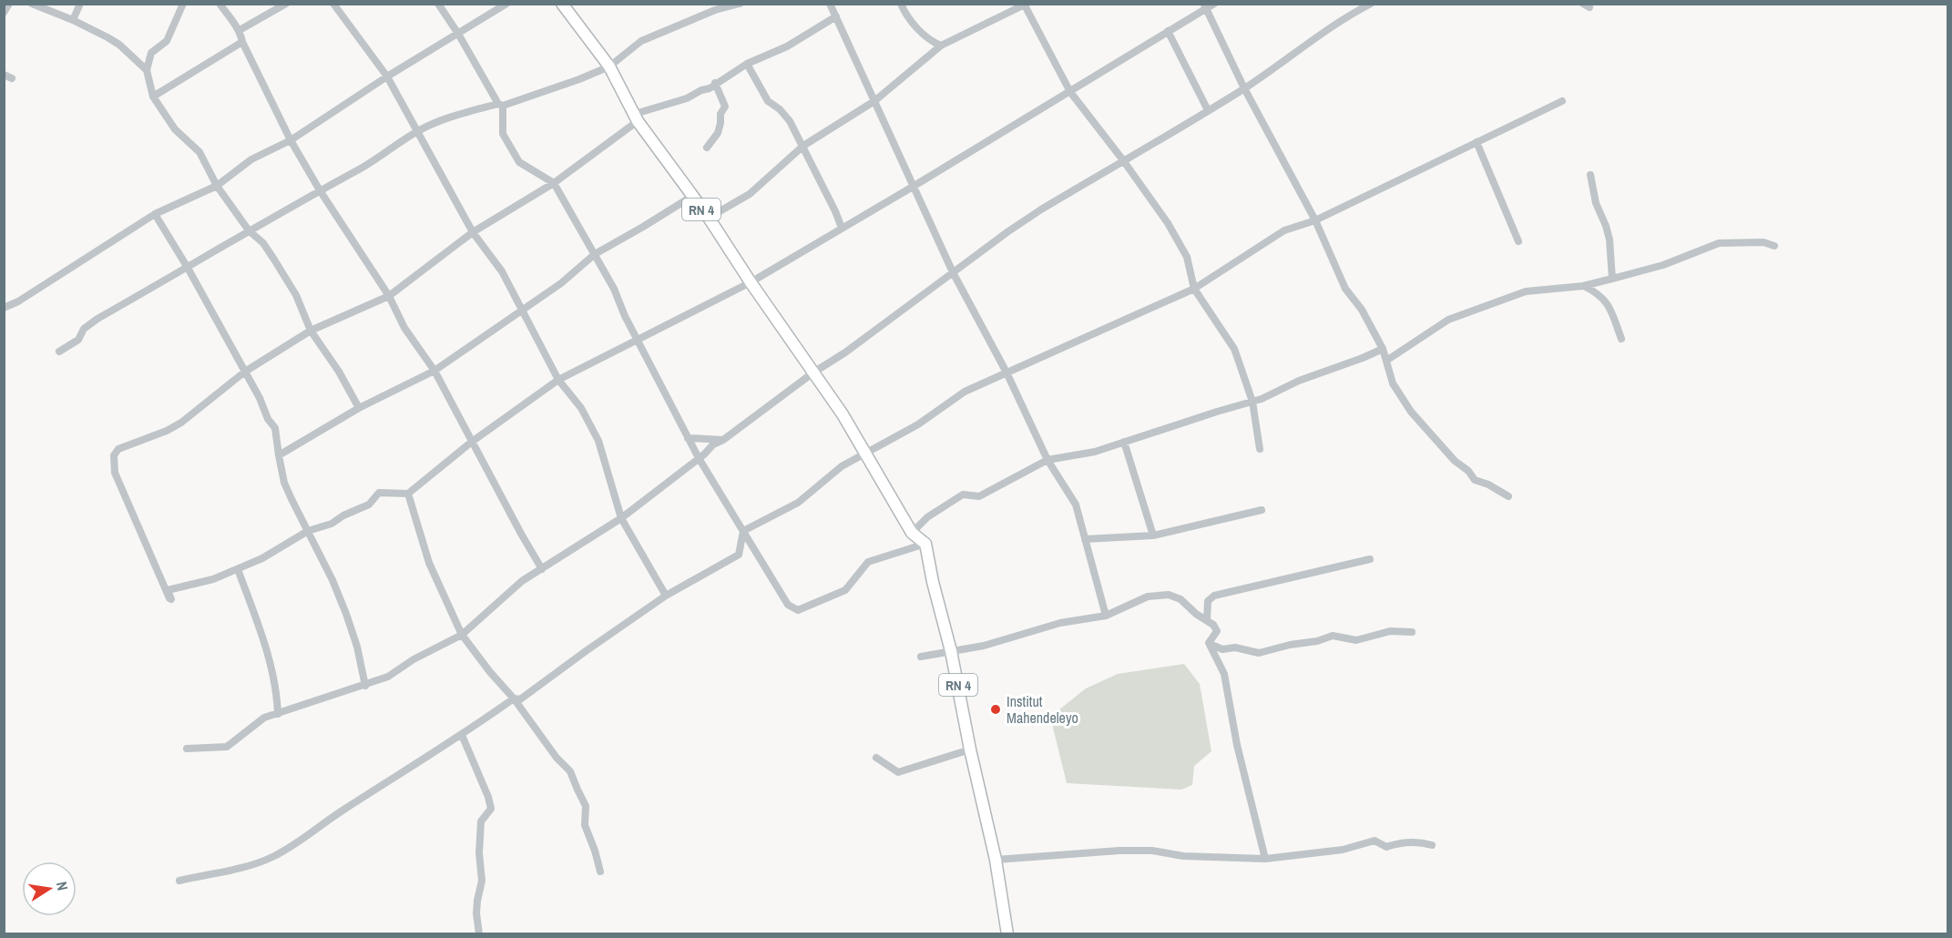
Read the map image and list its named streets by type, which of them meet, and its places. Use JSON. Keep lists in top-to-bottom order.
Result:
{
  "streets": {
    "highway": ["RN 4"]
  },
  "places": ["Institut Mahendeleyo"],
  "north": "right"
}
